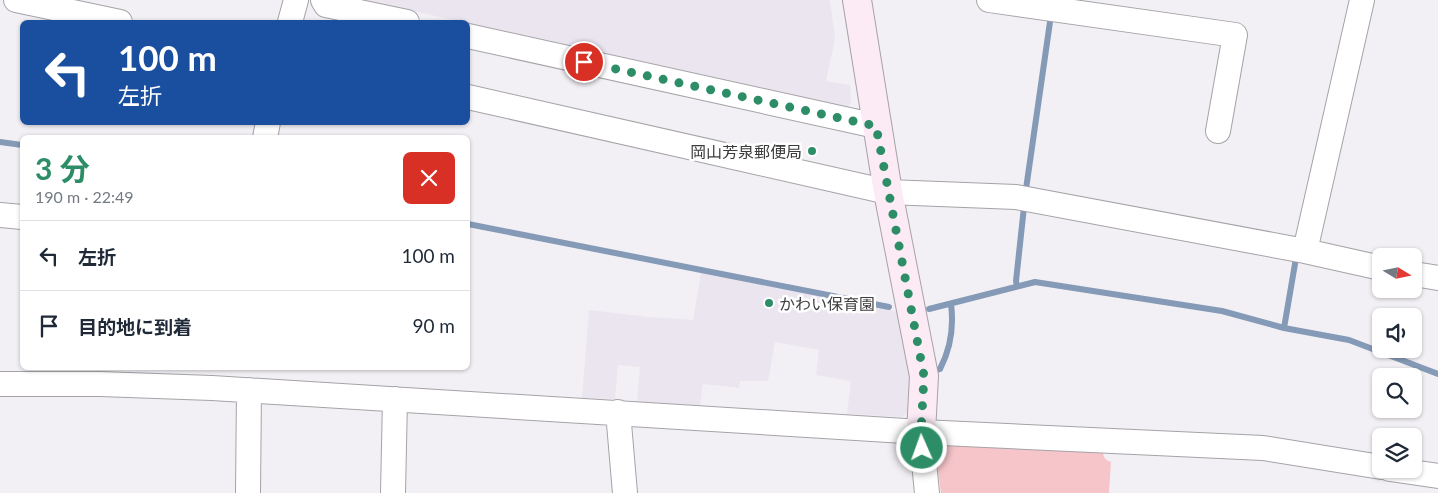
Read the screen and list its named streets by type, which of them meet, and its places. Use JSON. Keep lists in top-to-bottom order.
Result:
{
  "places": ["岡山芳泉郵便局", "かわい保育園"],
  "north": "right",
  "page": {
    "turn": ["100 m", "左折"],
    "heading": ["3 分", "190 m · 22:49"],
    "list": [
      {
        "name": "左折",
        "value": "100 m"
      },
      {
        "name": "目的地に到着",
        "value": "90 m"
      }
    ]
  }
}
